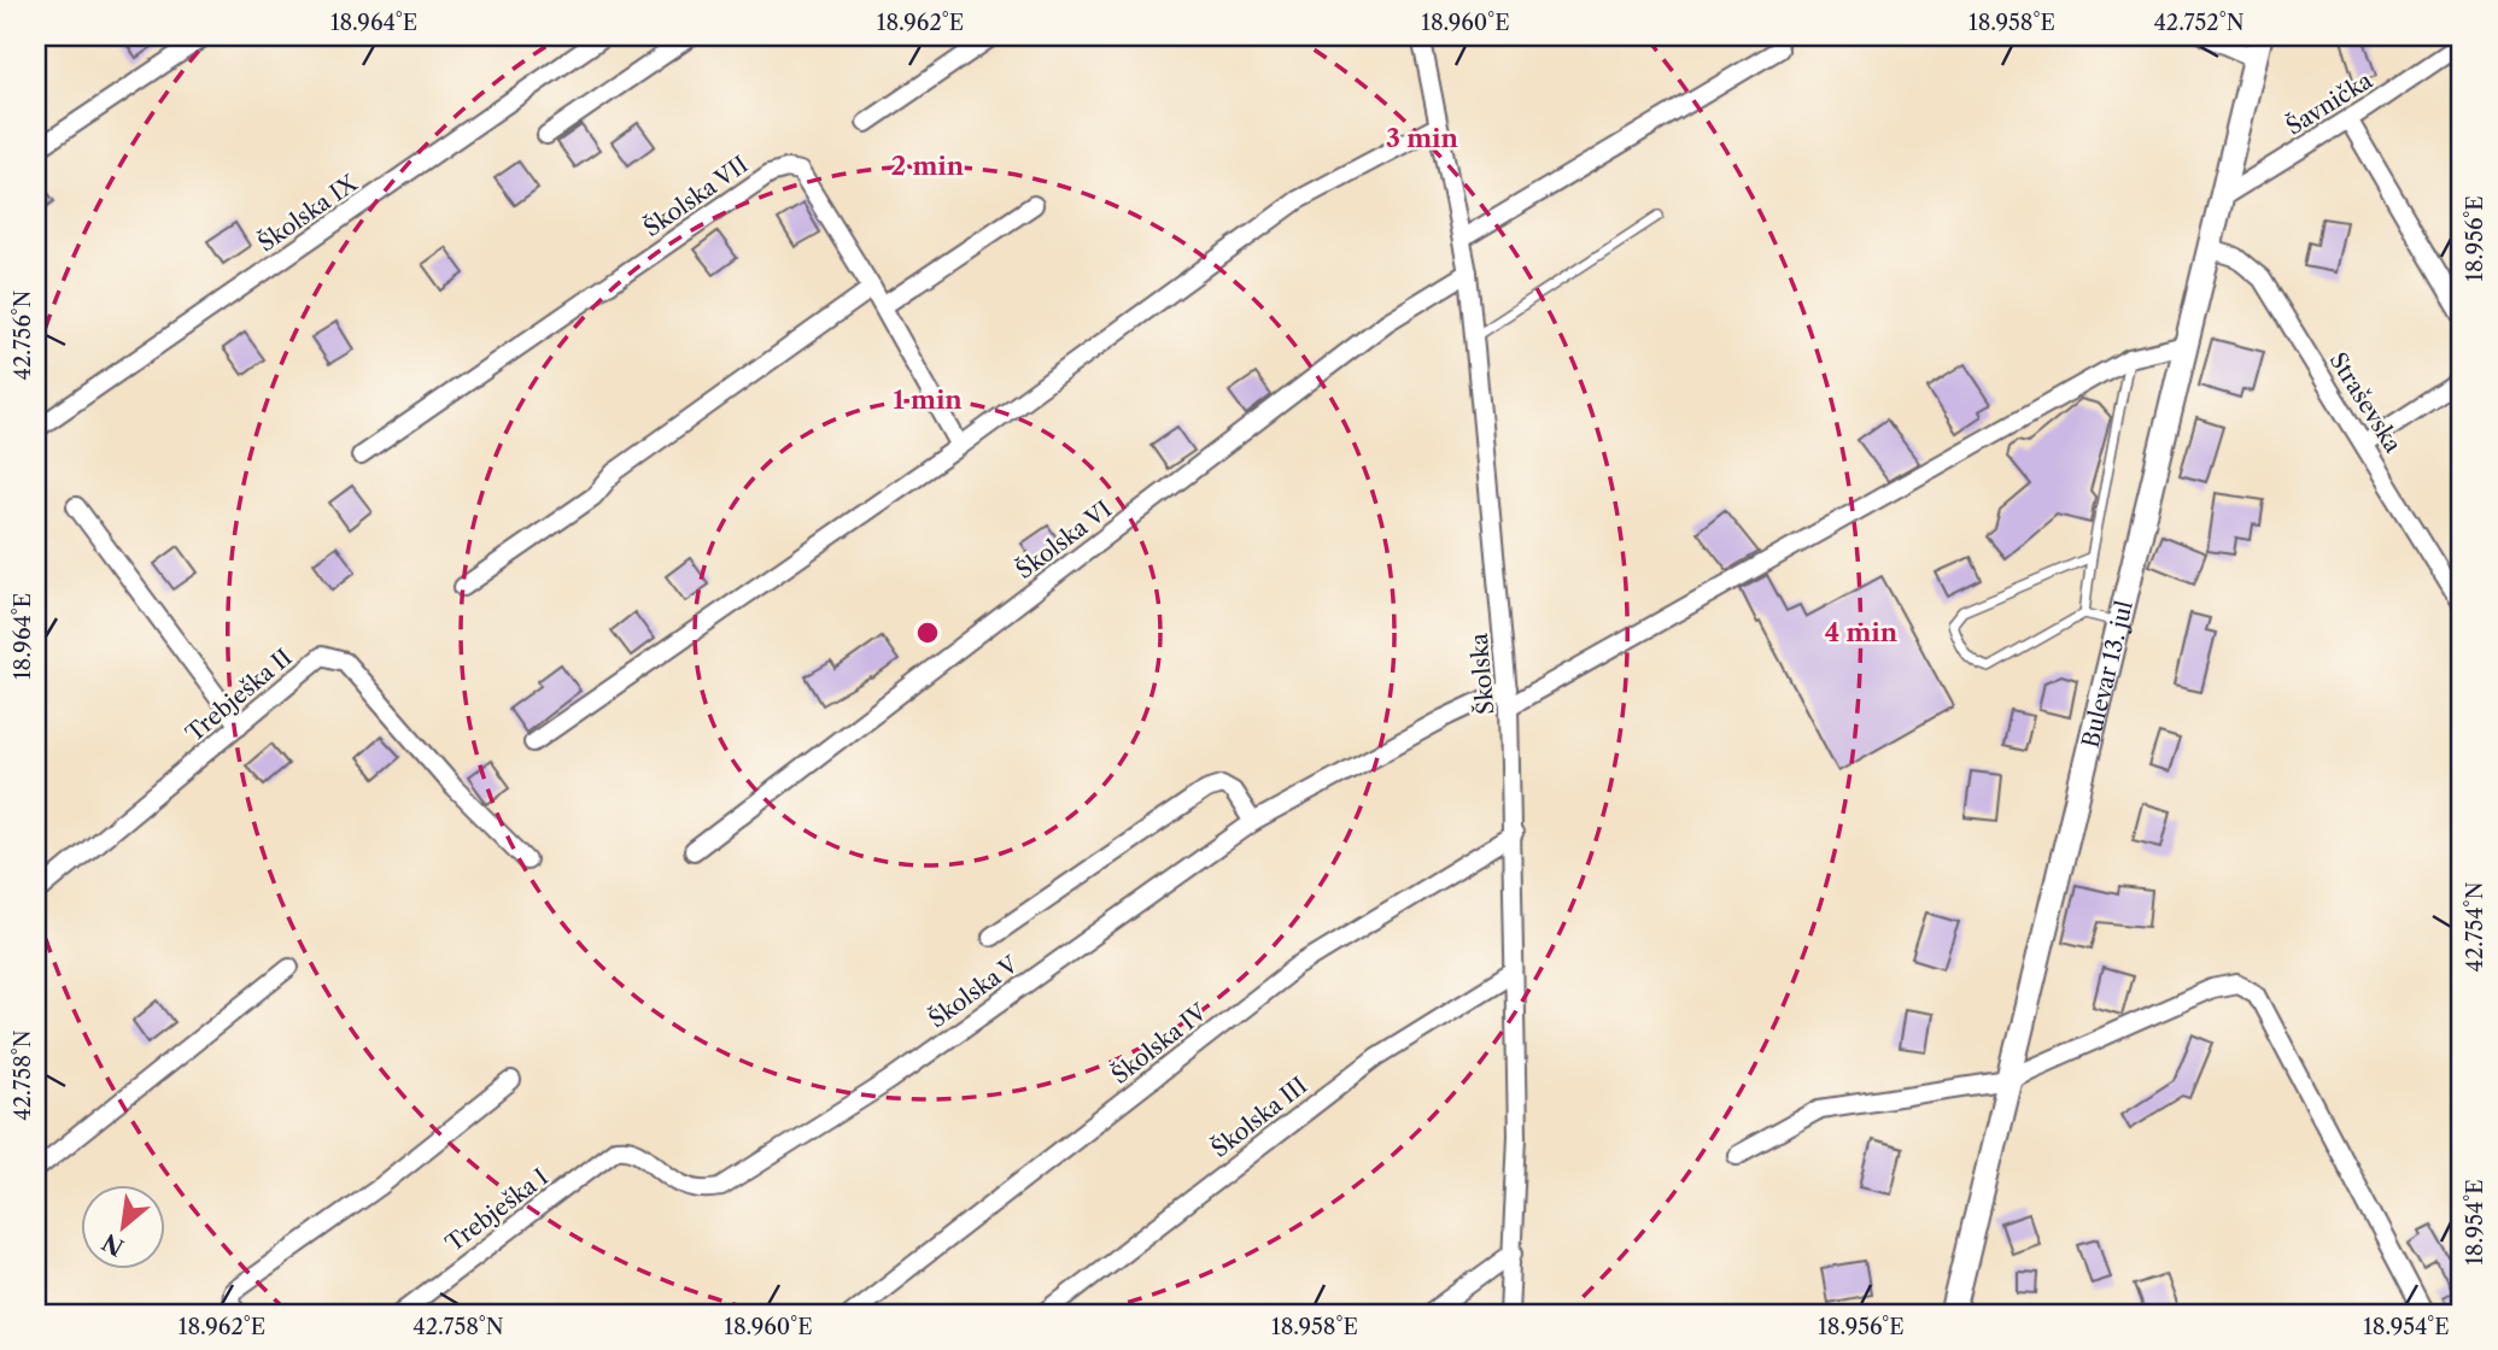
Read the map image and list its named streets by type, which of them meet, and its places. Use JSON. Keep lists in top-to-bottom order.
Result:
{
  "streets": {
    "street": [
      "Šavnička",
      "Školska VII",
      "Školska IX",
      "Straševska",
      "Školska VI",
      "Školska",
      "Bulevar 13. jul",
      "Trebješka II",
      "Školska V",
      "Školska IV",
      "Školska III",
      "Trebješka I"
    ]
  },
  "crossings": [
    ["Šavnička", "Bulevar 13. jul"],
    ["Straševska", "Bulevar 13. jul"],
    ["Školska VI", "Školska"],
    ["Školska", "Školska V"],
    ["Školska", "Školska IV"],
    ["Školska", "Školska III"],
    ["Bulevar 13. jul", "Školska V"],
    ["Školska V", "Trebješka I"]
  ],
  "north": "bottom left",
  "coordinates": [
    "18.964°E",
    "18.962°E",
    "18.960°E",
    "18.958°E",
    "42.752°N",
    "18.956°E",
    "42.756°N",
    "42.754°N",
    "42.758°N",
    "18.954°E"
  ],
  "rings": [
    "3 min",
    "2 min",
    "1 min",
    "4 min"
  ]
}
